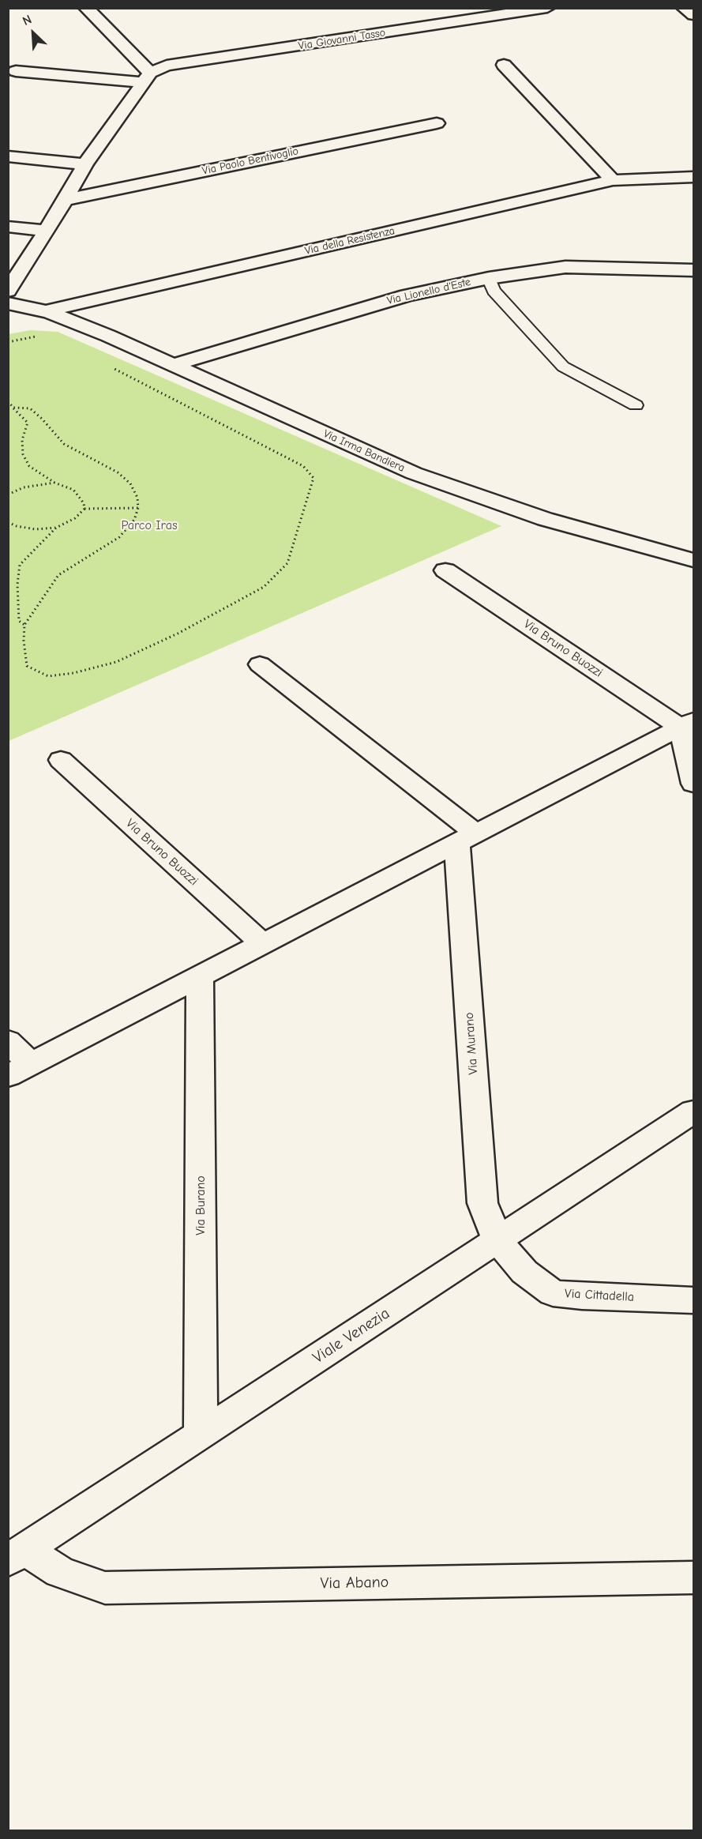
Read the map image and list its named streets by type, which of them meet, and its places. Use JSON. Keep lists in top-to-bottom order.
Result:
{
  "streets": {
    "street": [
      "Via Giovanni Tasso",
      "Via Paolo Bentivoglio",
      "Via della Resistenza",
      "Via Lionello d'Este",
      "Via Irma Bandiera",
      "Via Bruno Buozzi",
      "Via Murano",
      "Via Burano",
      "Via Cittadella",
      "Viale Venezia",
      "Via Abano"
    ]
  },
  "crossings": [
    ["Via della Resistenza", "Via Irma Bandiera"],
    ["Via Lionello d'Este", "Via Irma Bandiera"],
    ["Via Murano", "Via Cittadella"],
    ["Via Murano", "Viale Venezia"],
    ["Via Burano", "Viale Venezia"],
    ["Via Cittadella", "Viale Venezia"],
    ["Viale Venezia", "Via Abano"]
  ],
  "parks": ["Parco Iras"],
  "north": "top left"
}
